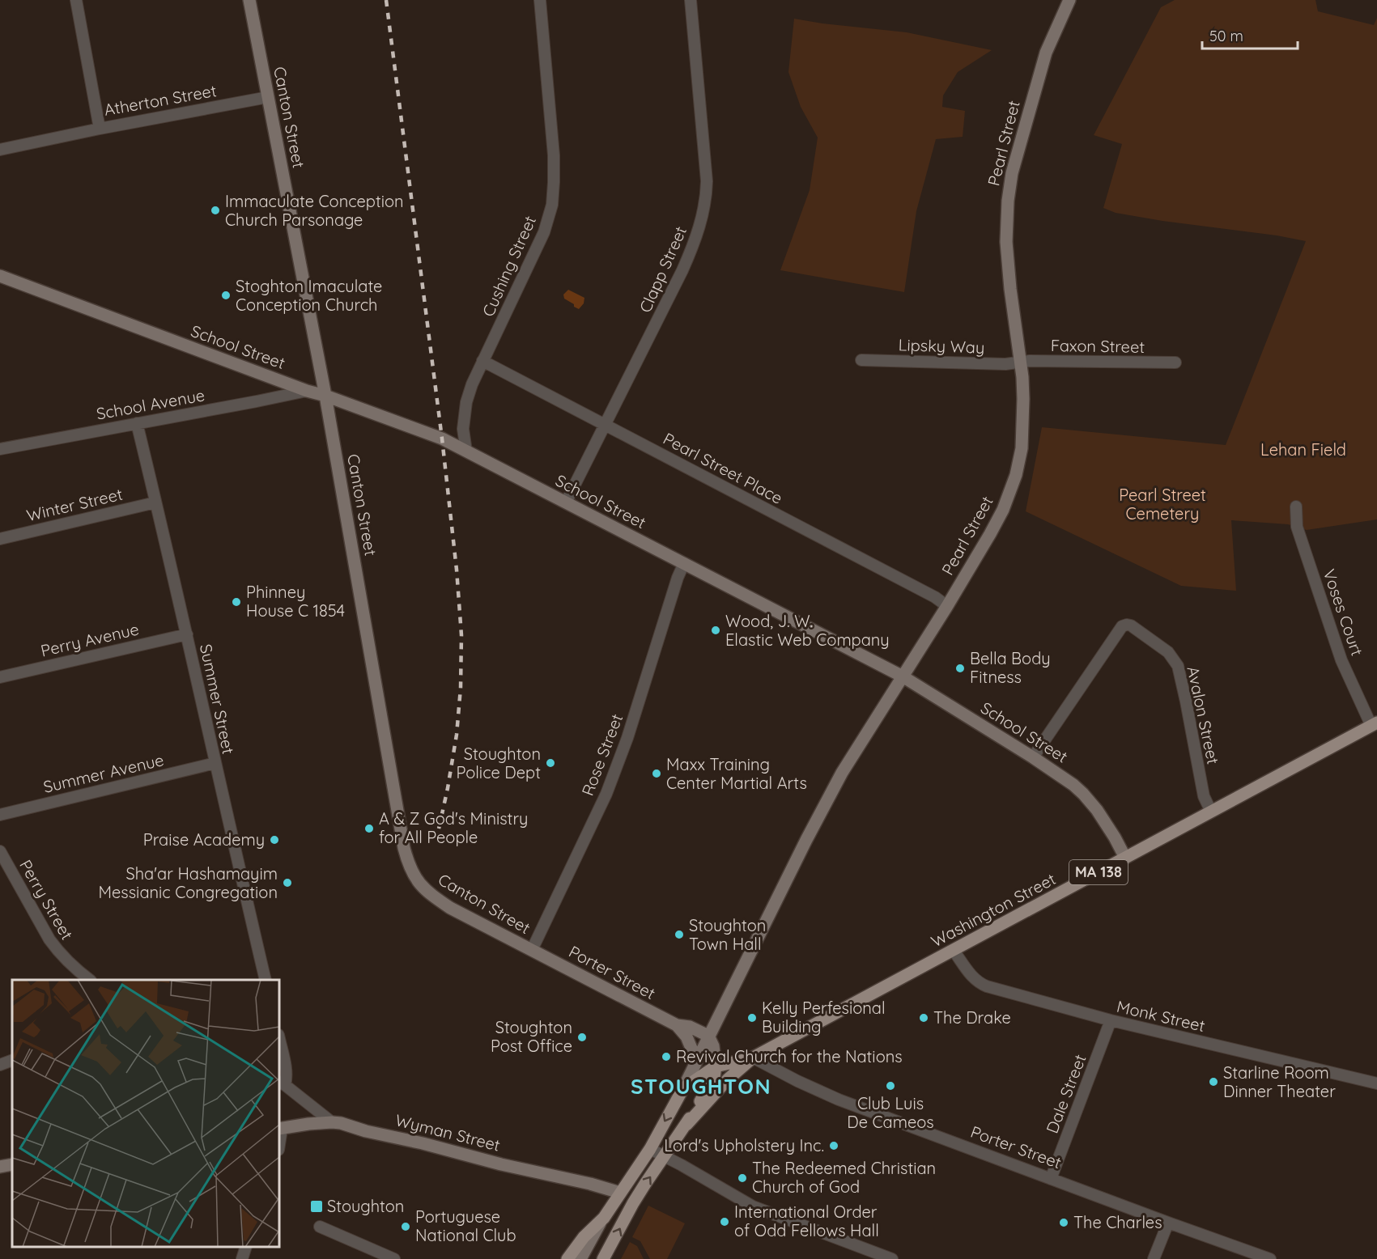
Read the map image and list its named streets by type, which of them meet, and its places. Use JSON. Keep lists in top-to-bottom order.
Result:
{
  "streets": {
    "main road": [
      "Canton Street",
      "Pearl Street",
      "School Street",
      "MA 138",
      "Washington Street",
      "Porter Street",
      "Wyman Street"
    ],
    "street": [
      "Atherton Street",
      "Cushing Street",
      "Clapp Street",
      "Lipsky Way",
      "Faxon Street",
      "School Avenue",
      "Pearl Street Place",
      "Winter Street",
      "Voses Court",
      "Perry Avenue",
      "Summer Street",
      "Avalon Street",
      "Rose Street",
      "Summer Avenue",
      "Perry Street",
      "Monk Street",
      "Dale Street"
    ]
  },
  "crossings": [
    ["Atherton Street", "Canton Street"],
    ["Canton Street", "School Street"],
    ["Canton Street", "Rose Street"],
    ["Canton Street", "Porter Street"],
    ["Pearl Street", "Lipsky Way"],
    ["Pearl Street", "Faxon Street"],
    ["Pearl Street", "School Street"],
    ["Pearl Street", "Pearl Street Place"],
    ["Pearl Street", "Washington Street"],
    ["Pearl Street", "Porter Street"],
    ["Cushing Street", "School Street"],
    ["Cushing Street", "Pearl Street Place"],
    ["Clapp Street", "School Street"],
    ["Clapp Street", "Pearl Street Place"],
    ["Lipsky Way", "Faxon Street"],
    ["School Street", "School Avenue"],
    ["School Street", "Avalon Street"],
    ["School Street", "Rose Street"],
    ["School Street", "Washington Street"],
    ["School Avenue", "Summer Street"],
    ["Winter Street", "Summer Street"],
    ["Voses Court", "Washington Street"],
    ["Perry Avenue", "Summer Street"],
    ["Summer Street", "Summer Avenue"],
    ["Avalon Street", "Washington Street"],
    ["Rose Street", "Porter Street"],
    ["Washington Street", "Porter Street"],
    ["Washington Street", "Monk Street"],
    ["Washington Street", "Wyman Street"],
    ["Porter Street", "Dale Street"],
    ["Monk Street", "Dale Street"]
  ],
  "districts": ["STOUGHTON"],
  "parks": ["Lehan Field", "Pearl Street Cemetery"],
  "places": {
    "other": [
      "Immaculate Conception Church Parsonage",
      "Stoghton Imaculate Conception Church",
      "Phinney House C 1854",
      "Wood, J. W. Elastic Web Company",
      "Bella Body Fitness",
      "Stoughton Police Dept",
      "Maxx Training Center Martial Arts",
      "A & Z God's Ministry for All People",
      "Praise Academy",
      "Sha'ar Hashamayim Messianic Congregation",
      "Stoughton Town Hall",
      "Kelly Perfesional Building",
      "The Drake",
      "Stoughton Post Office",
      "Revival Church for the Nations",
      "Starline Room Dinner Theater",
      "Club Luis De Cameos",
      "Lord's Upholstery Inc.",
      "The Redeemed Christian Church of God",
      "International Order of Odd Fellows Hall",
      "The Charles",
      "Portuguese National Club"
    ],
    "transit": ["Stoughton"]
  },
  "scale_bar": "50 m"
}
